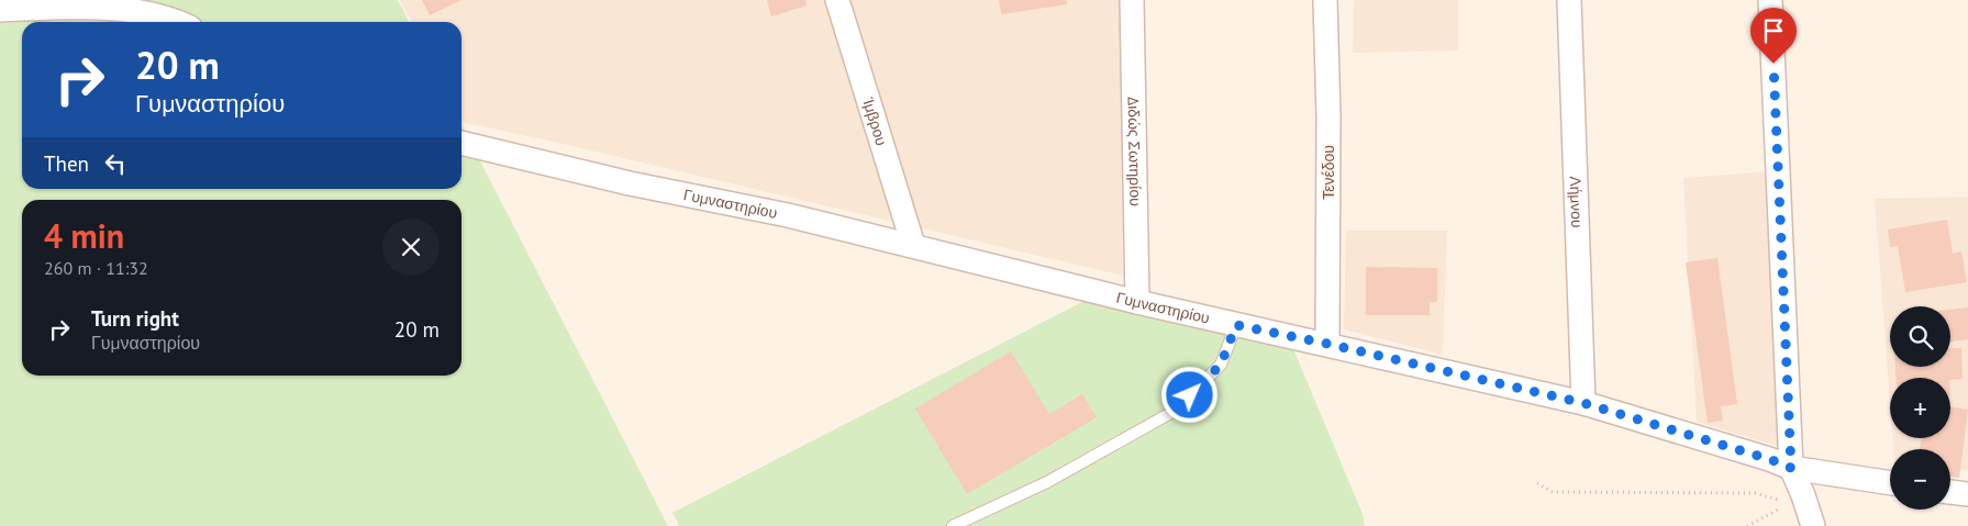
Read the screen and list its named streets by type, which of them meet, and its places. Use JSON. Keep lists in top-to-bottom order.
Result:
{
  "streets": {
    "street": [
      "Ίμβρου",
      "Διδώς Σωτηρίου",
      "Τενέδου",
      "Λήμνου",
      "Γυμναστηρίου"
    ]
  },
  "crossings": [
    ["Ίμβρου", "Γυμναστηρίου"],
    ["Διδώς Σωτηρίου", "Γυμναστηρίου"],
    ["Τενέδου", "Γυμναστηρίου"],
    ["Λήμνου", "Γυμναστηρίου"]
  ],
  "page": {
    "turn": ["20 m", "Γυμναστηρίου"],
    "then": "Then",
    "heading": ["4 min", "260 m · 11:32"],
    "list": [
      {
        "name": "Turn right",
        "note": "Γυμναστηρίου",
        "value": "20 m"
      }
    ],
    "map_buttons": ["+", "−"]
  }
}
